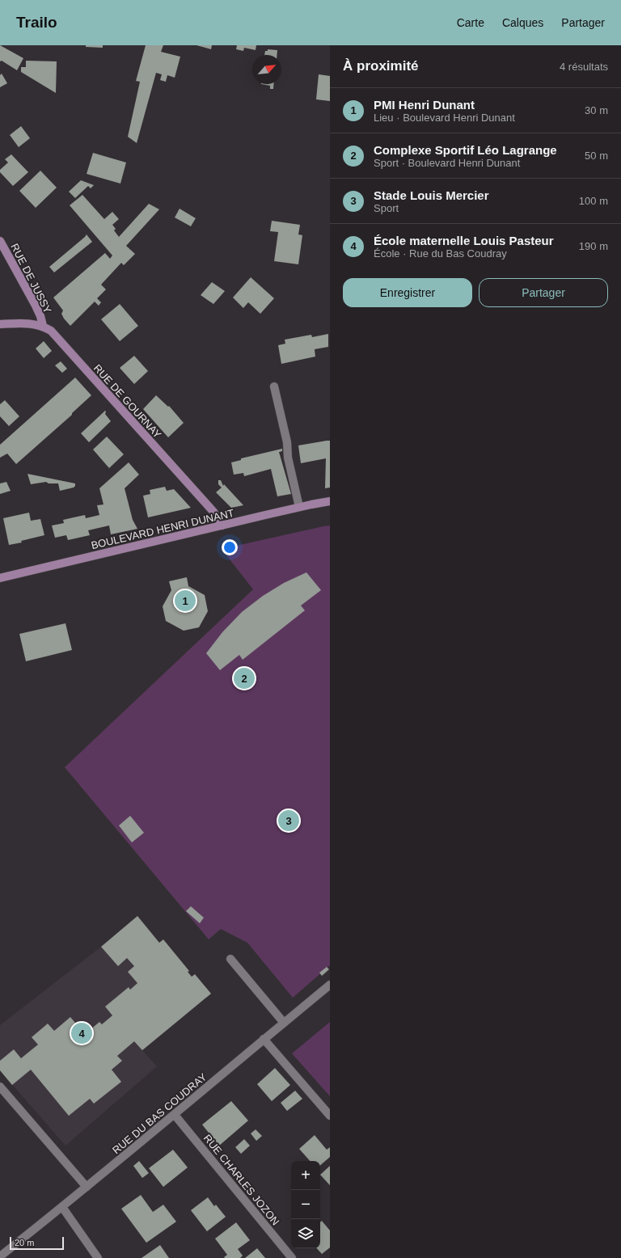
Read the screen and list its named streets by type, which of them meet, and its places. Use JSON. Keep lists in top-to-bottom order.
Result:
{
  "streets": {
    "street": [
      "RUE DE JUSSY",
      "RUE DE GOURNAY",
      "BOULEVARD HENRI DUNANT",
      "RUE DU BAS COUDRAY",
      "RUE CHARLES JOZON"
    ]
  },
  "crossings": [
    ["RUE DE JUSSY", "RUE DE GOURNAY"],
    ["RUE DE GOURNAY", "BOULEVARD HENRI DUNANT"],
    ["RUE DU BAS COUDRAY", "RUE CHARLES JOZON"]
  ],
  "scale_bar": "20 m",
  "north": "top right",
  "page": {
    "header": "Trailo",
    "nav": ["Carte", "Calques", "Partager"],
    "heading": ["À proximité", "4 résultats"],
    "list": [
      {
        "mark": "1",
        "name": "PMI Henri Dunant",
        "note": "Lieu · Boulevard Henri Dunant",
        "value": "30 m"
      },
      {
        "mark": "2",
        "name": "Complexe Sportif Léo Lagrange",
        "note": "Sport · Boulevard Henri Dunant",
        "value": "50 m"
      },
      {
        "mark": "3",
        "name": "Stade Louis Mercier",
        "note": "Sport",
        "value": "100 m"
      },
      {
        "mark": "4",
        "name": "École maternelle Louis Pasteur",
        "note": "École · Rue du Bas Coudray",
        "value": "190 m"
      }
    ],
    "buttons": ["Enregistrer", "Partager"],
    "pins": [
      "1",
      "2",
      "3",
      "4"
    ],
    "map_buttons": ["+", "−"],
    "scale": "20 m"
  }
}
